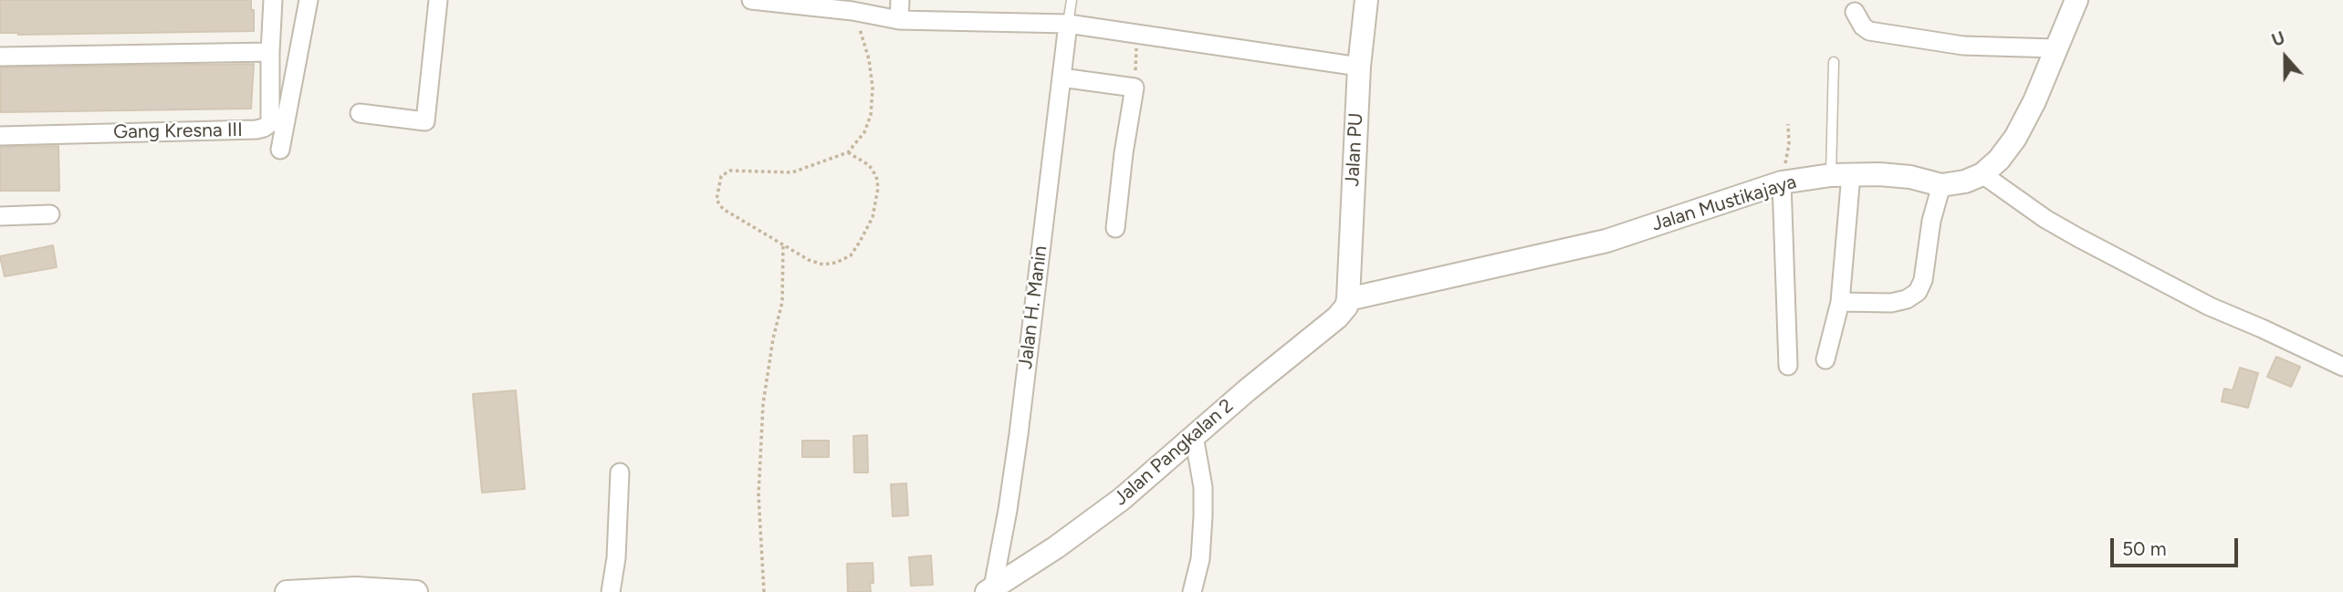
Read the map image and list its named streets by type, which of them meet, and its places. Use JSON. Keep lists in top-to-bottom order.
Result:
{
  "streets": {
    "street": [
      "Gang Kresna III",
      "Jalan PU",
      "Jalan Mustikajaya",
      "Jalan H. Manin",
      "Jalan Pangkalan 2"
    ]
  },
  "crossings": [
    ["Jalan PU", "Jalan Mustikajaya"],
    ["Jalan PU", "Jalan Pangkalan 2"],
    ["Jalan Mustikajaya", "Jalan Pangkalan 2"],
    ["Jalan H. Manin", "Jalan Pangkalan 2"]
  ],
  "scale_bar": "50 m",
  "north": "top"
}
